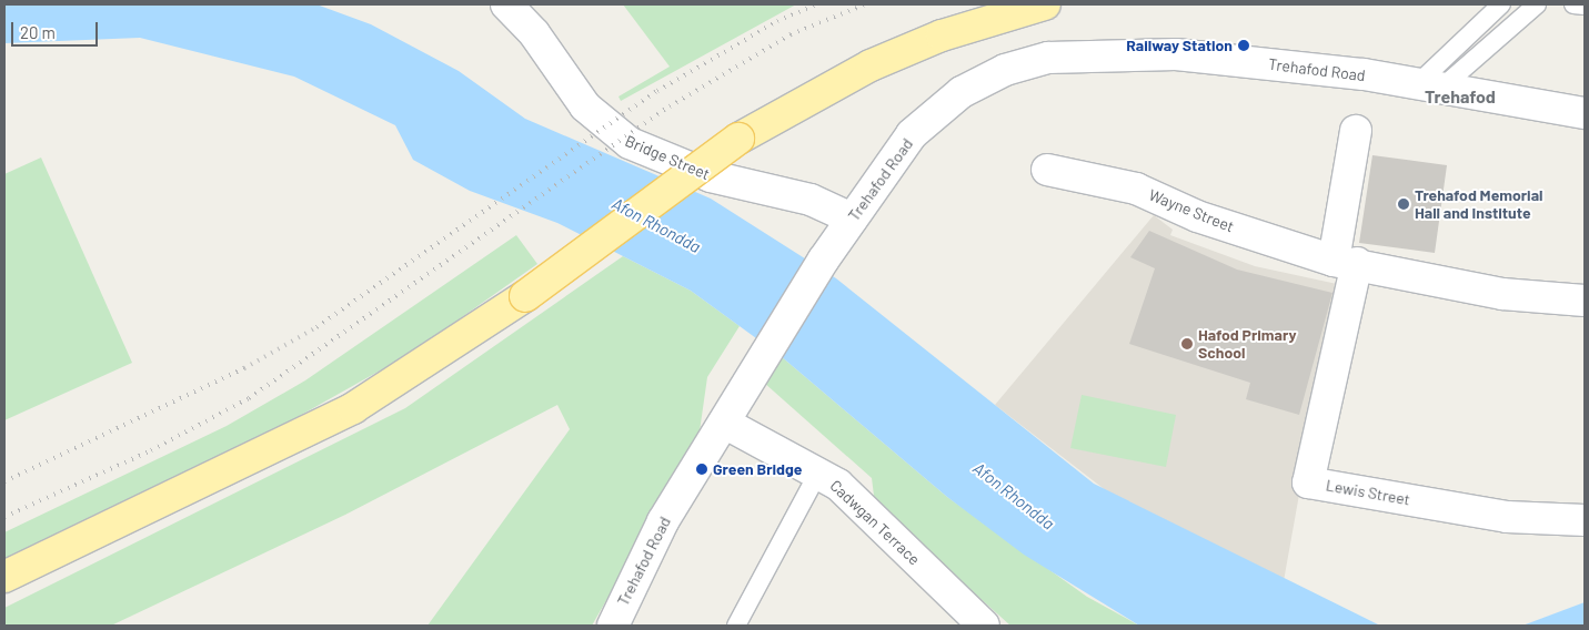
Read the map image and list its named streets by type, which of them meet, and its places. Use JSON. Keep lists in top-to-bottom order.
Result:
{
  "streets": {
    "street": [
      "Trehafod Road",
      "Bridge Street",
      "Wayne Street",
      "Lewis Street",
      "Cadwgan Terrace"
    ]
  },
  "crossings": [
    ["Trehafod Road", "Bridge Street"],
    ["Trehafod Road", "Cadwgan Terrace"],
    ["Wayne Street", "Lewis Street"]
  ],
  "districts": ["Trehafod"],
  "water": ["Afon Rhondda"],
  "places": [
    "Railway Station",
    "Trehafod Memorial Hall and Institute",
    "Hafod Primary School",
    "Green Bridge"
  ],
  "scale_bar": "20 m"
}
